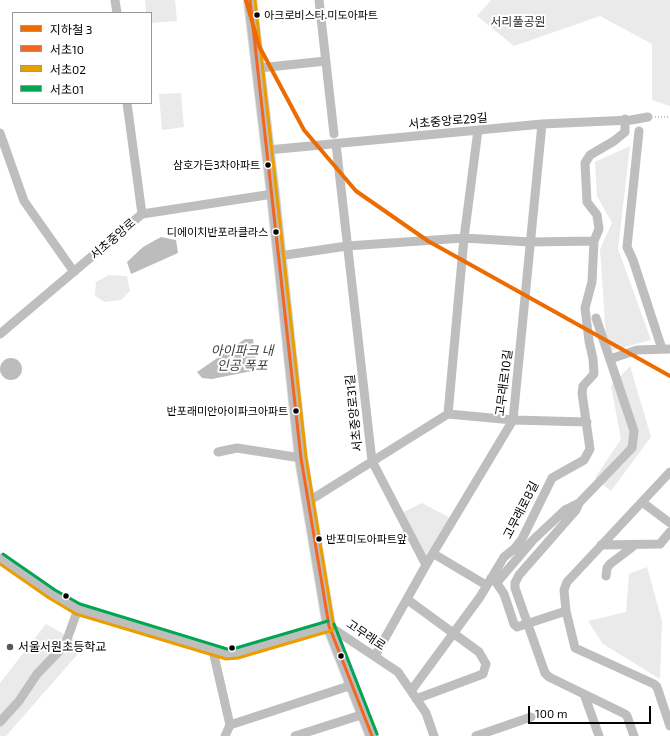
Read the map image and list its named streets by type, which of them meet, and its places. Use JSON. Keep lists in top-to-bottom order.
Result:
{
  "streets": {
    "street": [
      "서초중앙로29길",
      "서초중앙로",
      "고무래로10길",
      "서초중앙로31길",
      "고무래로8길",
      "고무래로"
    ]
  },
  "crossings": [
    ["서초중앙로29길", "고무래로10길"],
    ["서초중앙로29길", "서초중앙로31길"],
    ["서초중앙로29길", "고무래로8길"],
    ["고무래로10길", "서초중앙로31길"],
    ["고무래로10길", "고무래로"],
    ["고무래로8길", "고무래로"]
  ],
  "water": ["아이파크 내 인공 폭포"],
  "parks": ["서리풀공원"],
  "places": [
    "아크로비스타.미도아파트",
    "삼호가든3차아파트",
    "디에이치반포라클라스",
    "반포래미안아이파크아파트",
    "반포미도아파트앞",
    "서울서원초등학교"
  ],
  "lines": [
    "metro line 3",
    "transit line 서초10",
    "transit line 서초02",
    "transit line 서초01"
  ],
  "legend": [
    "지하철 3",
    "서초10",
    "서초02",
    "서초01"
  ],
  "scale_bar": "100 m"
}
